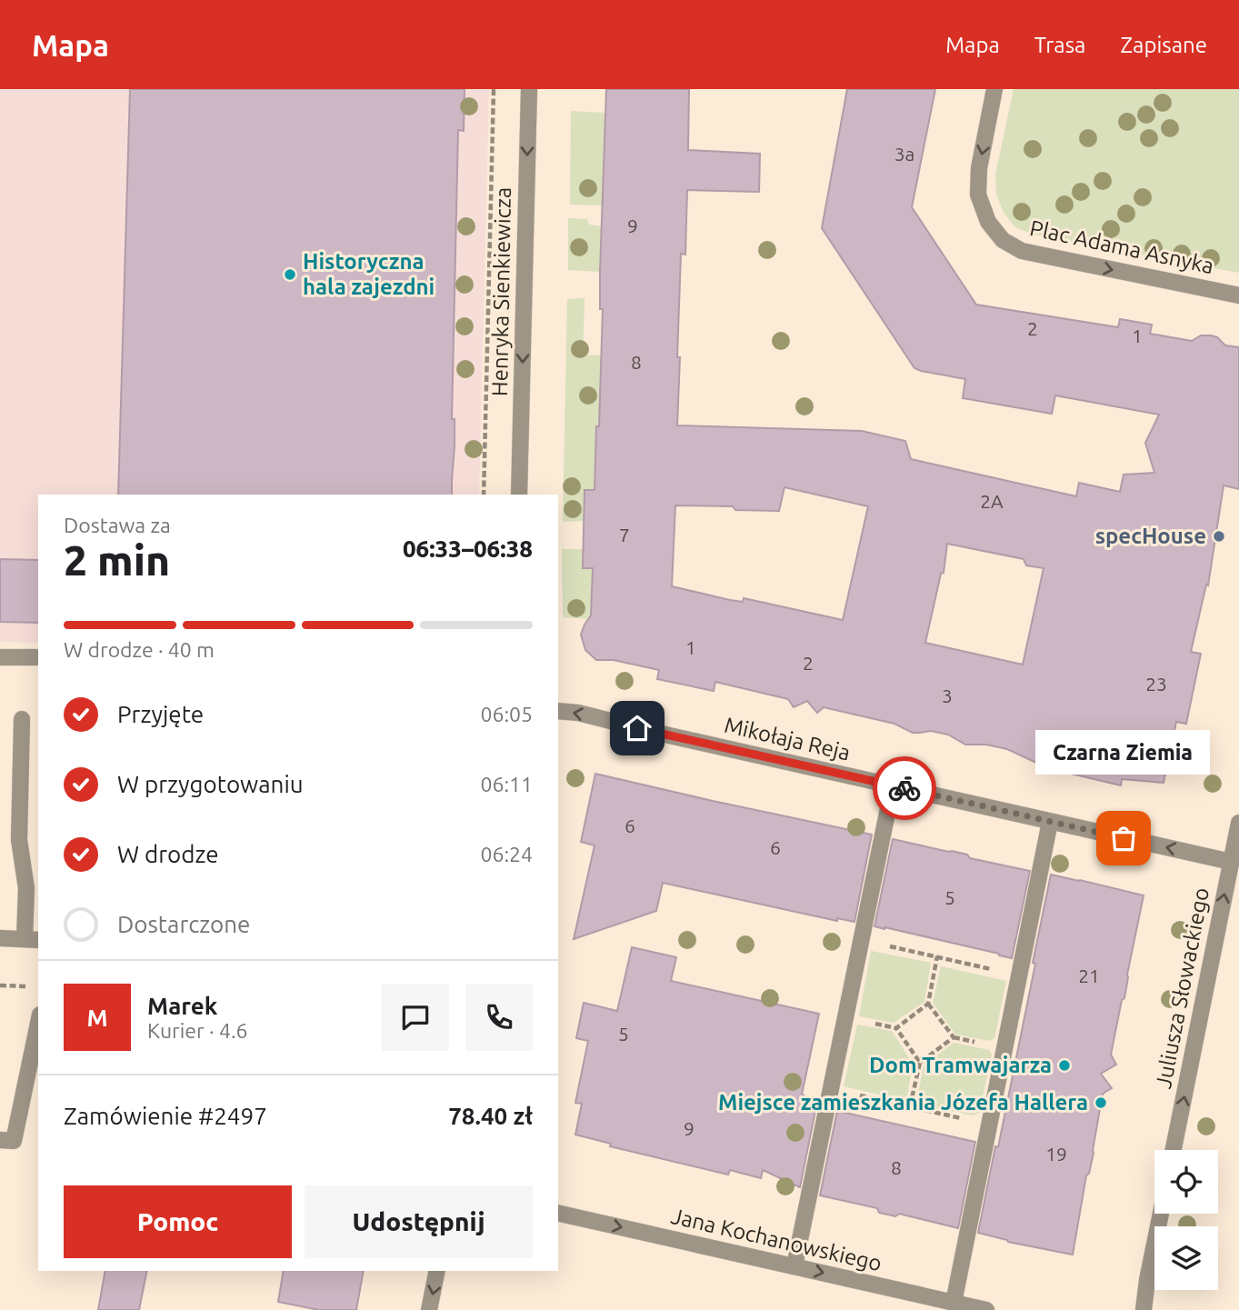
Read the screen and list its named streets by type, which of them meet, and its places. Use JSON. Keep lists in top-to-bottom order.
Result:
{
  "streets": {
    "street": [
      "Plac Adama Asnyka",
      "Henryka Sienkiewicza",
      "Mikołaja Reja",
      "Juliusza Słowackiego",
      "Jana Kochanowskiego"
    ]
  },
  "crossings": [
    ["Mikołaja Reja", "Juliusza Słowackiego"]
  ],
  "one_way": [
    "Henryka Sienkiewicza",
    "Mikołaja Reja",
    "Juliusza Słowackiego",
    "Jana Kochanowskiego"
  ],
  "places": [
    "Historyczna hala zajezdni",
    "specHouse",
    "Czarna Ziemia",
    "Dom Tramwajarza",
    "Miejsce zamieszkania Józefa Hallera"
  ],
  "house_numbers": [
    "3a",
    "9",
    "2",
    "1",
    "8",
    "2A",
    "7",
    "1",
    "2",
    "23",
    "3",
    "6",
    "6",
    "5",
    "21",
    "5",
    "9",
    "19",
    "8"
  ],
  "page": {
    "header": "Mapa",
    "nav": ["Mapa", "Trasa", "Zapisane"],
    "heading": ["2 min", "Dostawa za", "06:33–06:38"],
    "panel": [
      "Marek",
      "Kurier · 4.6",
      "Zamówienie #2497",
      "78.40 zł"
    ],
    "bar": "W drodze · 40 m",
    "list": [
      ["Przyjęte", "06:05"],
      ["W przygotowaniu", "06:11"],
      ["W drodze", "06:24"],
      "Dostarczone"
    ],
    "bubble": "Czarna Ziemia",
    "round": "M",
    "buttons": ["Pomoc", "Udostępnij"]
  }
}
